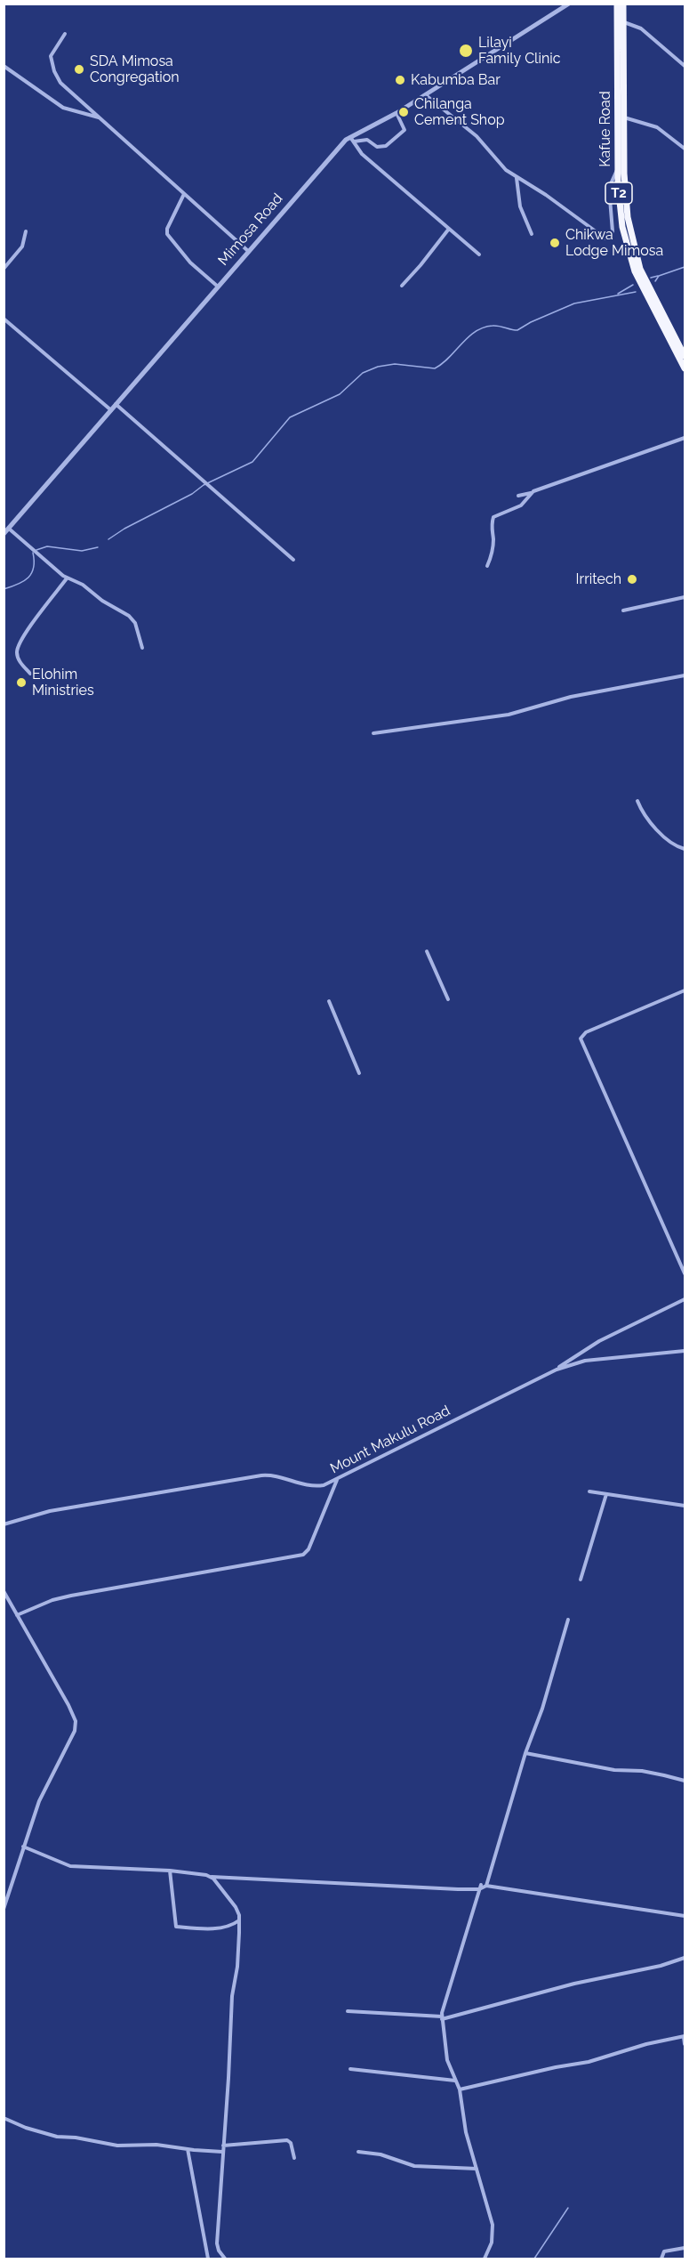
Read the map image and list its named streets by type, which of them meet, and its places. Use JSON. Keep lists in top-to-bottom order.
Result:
{
  "streets": {
    "highway": ["Kafue Road", "T2"],
    "street": ["Mimosa Road", "Mount Makulu Road"]
  },
  "places": [
    "Lilayi Family Clinic",
    "SDA Mimosa Congregation",
    "Kabumba Bar",
    "Chilanga Cement Shop",
    "Chikwa Lodge Mimosa",
    "Irritech",
    "Elohim Ministries"
  ]
}
